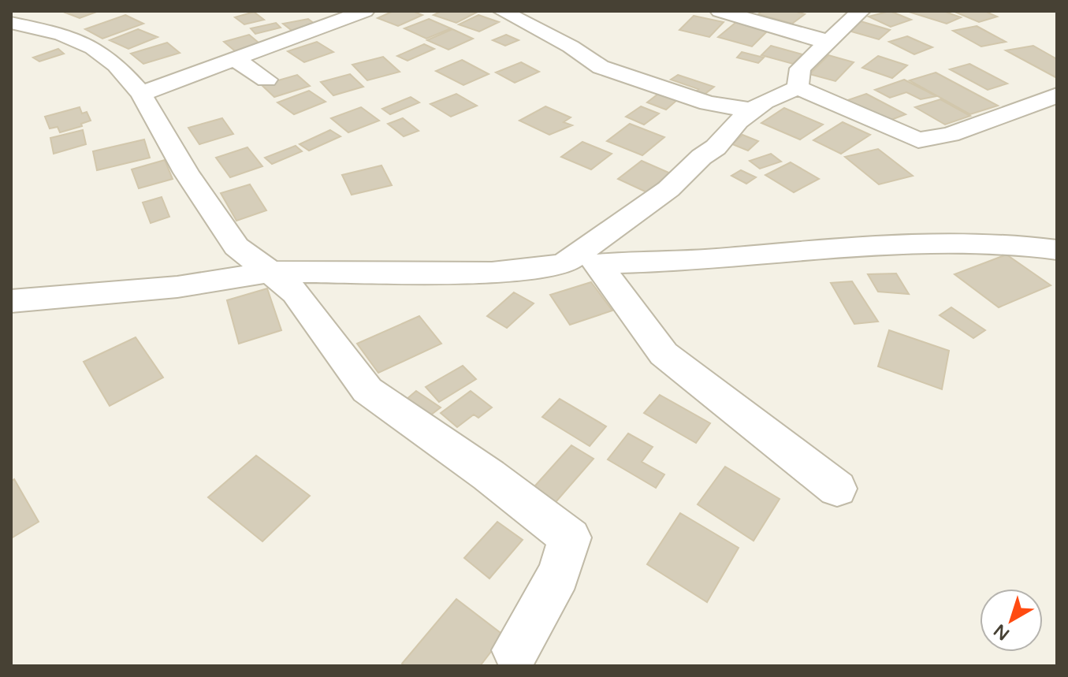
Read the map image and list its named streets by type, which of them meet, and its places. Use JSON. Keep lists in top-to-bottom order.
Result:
{
  "north": "bottom left"
}
